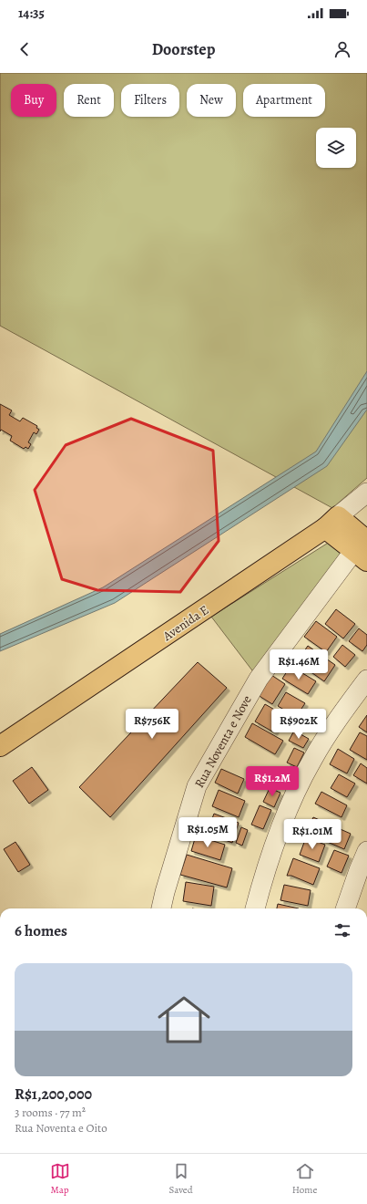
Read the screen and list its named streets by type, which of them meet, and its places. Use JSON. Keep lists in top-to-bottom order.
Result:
{
  "streets": {
    "main road": ["Avenida E"],
    "street": ["Rua Noventa e Nove"]
  },
  "page": {
    "status": "14:35",
    "header": "Doorstep",
    "chip": [
      "Buy",
      "Rent",
      "Filters",
      "New",
      "Apartment"
    ],
    "price": [
      "R$1.46M",
      "R$756K",
      "R$902K",
      "R$1.2M",
      "R$1.05M",
      "R$1.01M"
    ],
    "heading": "6 homes",
    "list": [
      {
        "name": "R$1,200,000",
        "note": "3 rooms · 77 m² · Rua Noventa e Oito"
      }
    ],
    "tabs": ["Map", "Saved", "Home"]
  }
}
